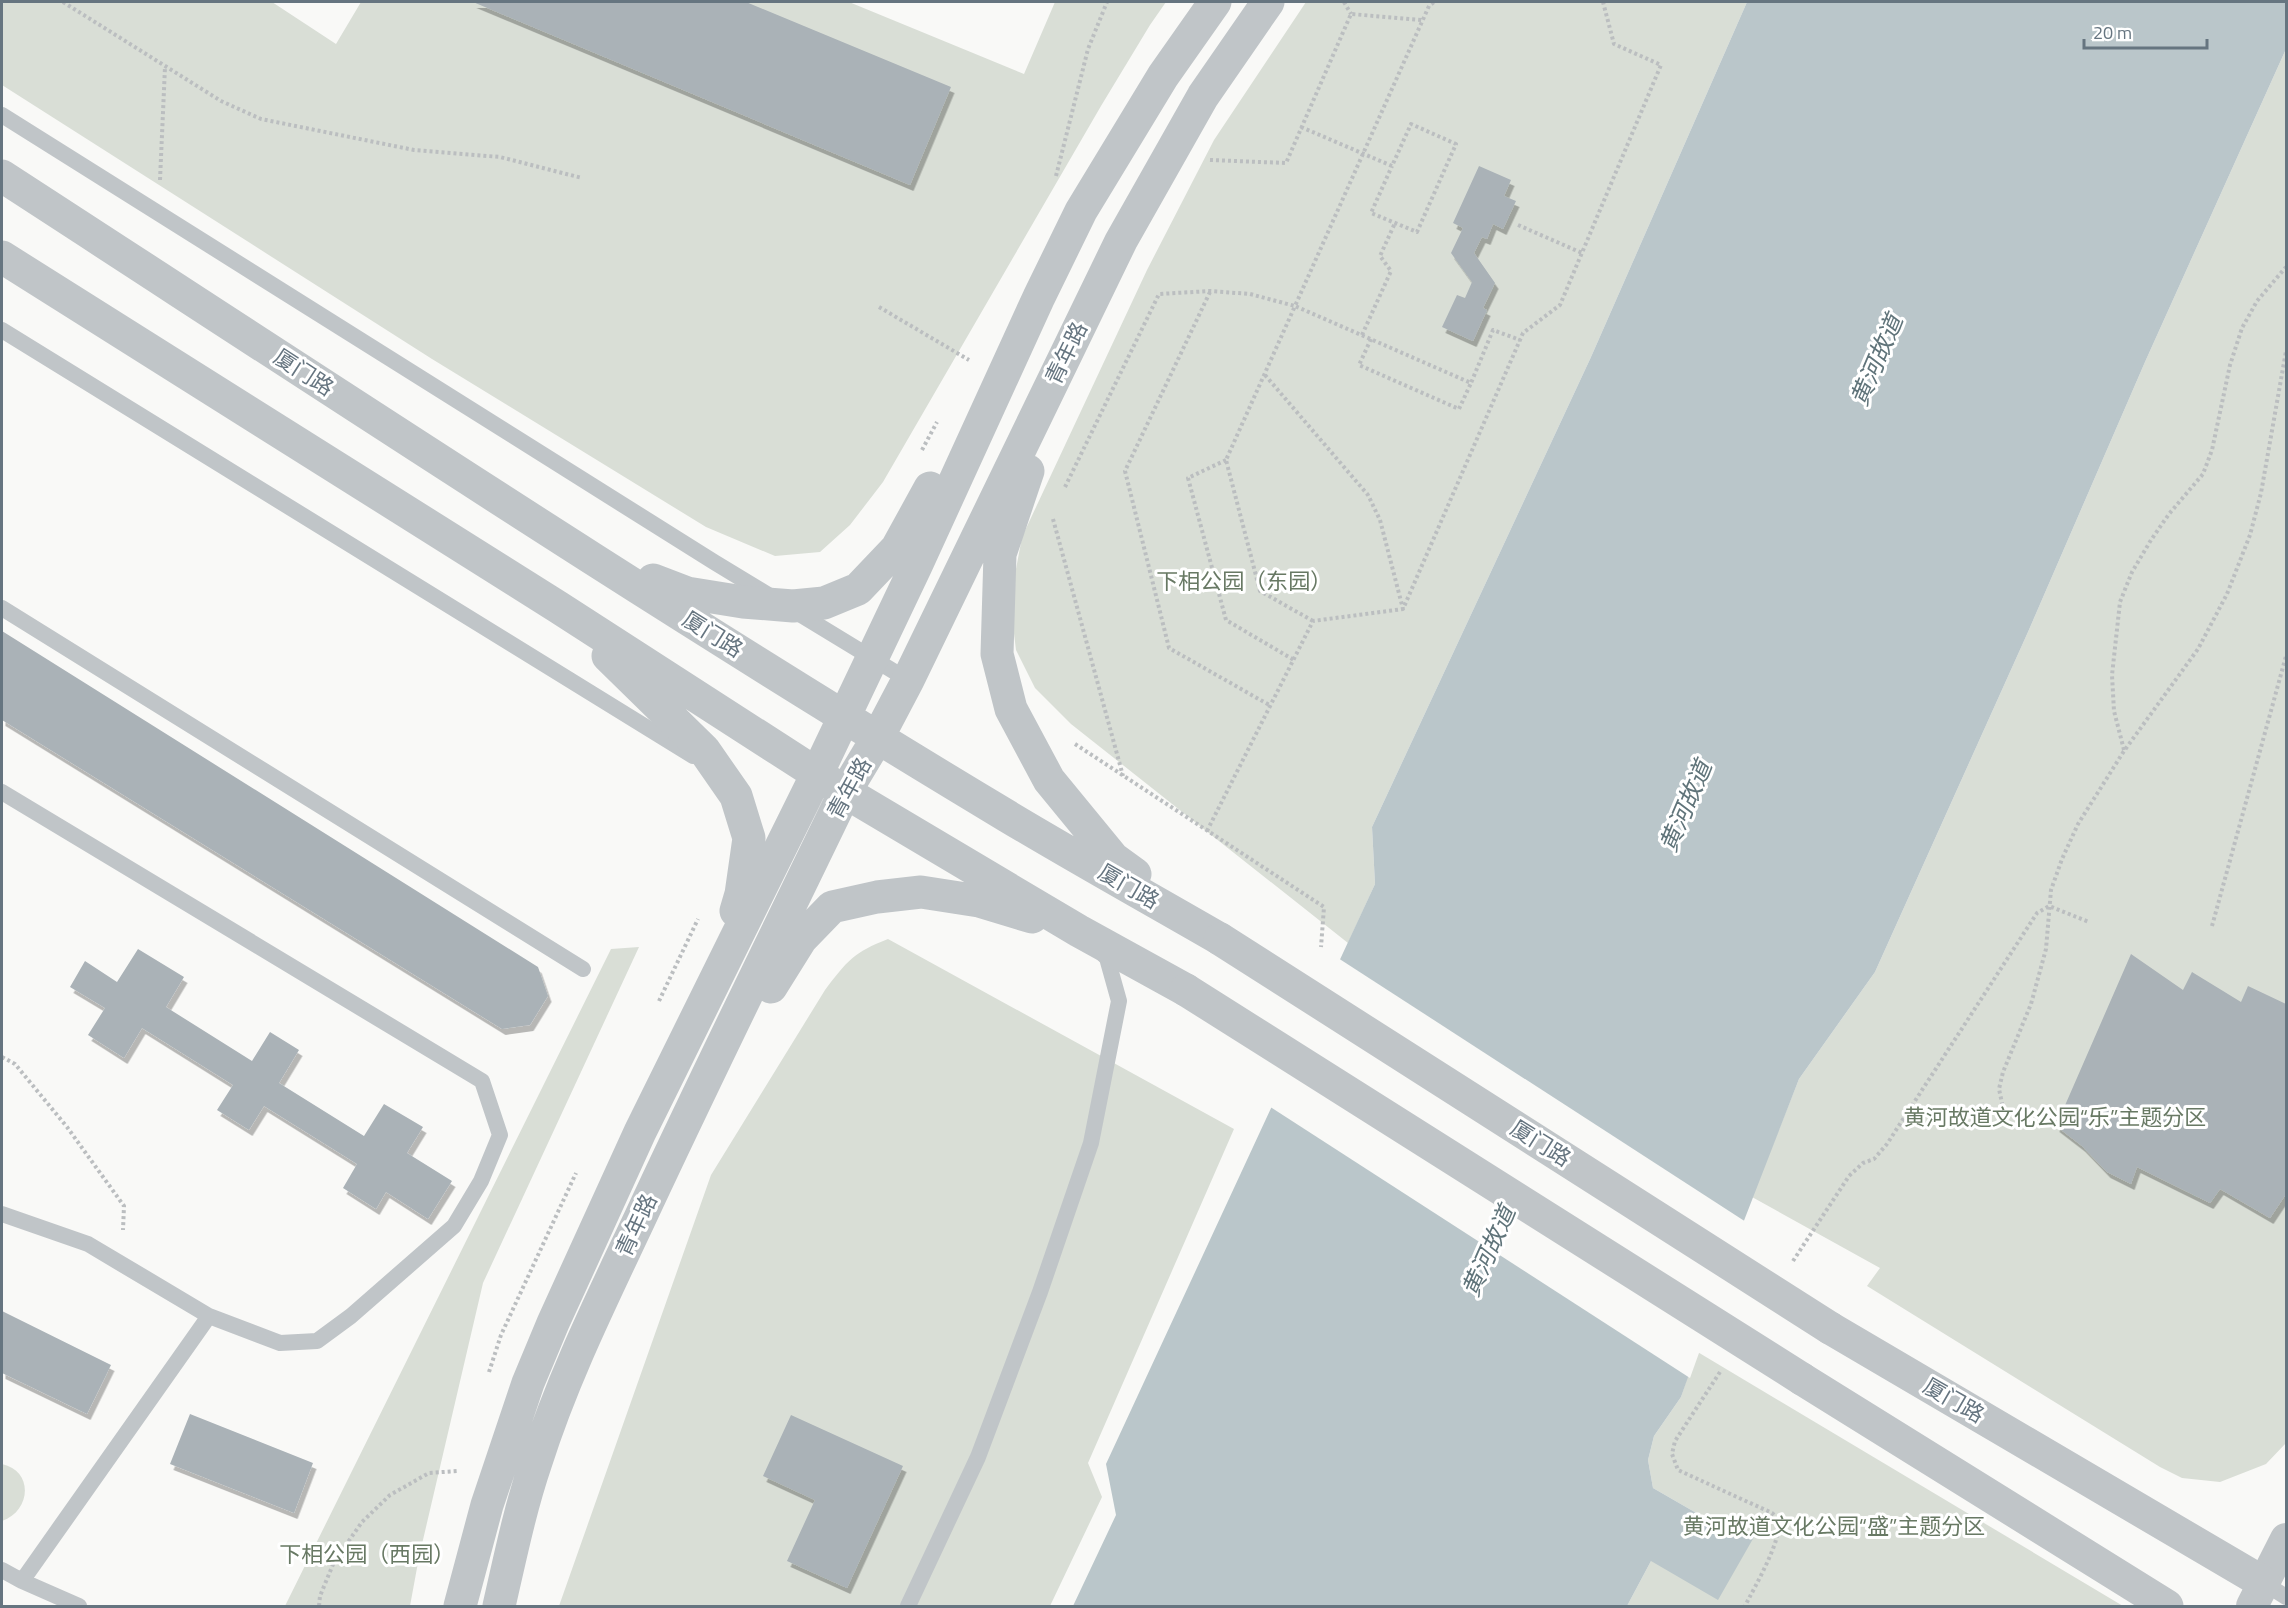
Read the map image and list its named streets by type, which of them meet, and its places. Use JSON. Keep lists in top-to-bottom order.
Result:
{
  "streets": {
    "street": ["青年路", "厦门路"]
  },
  "crossings": [
    ["青年路", "厦门路"]
  ],
  "water": ["黄河故道"],
  "parks": [
    "下相公园（东园）",
    "黄河故道文化公园“乐”主题分区",
    "黄河故道文化公园“盛”主题分区",
    "下相公园（西园）"
  ],
  "scale_bar": "20 m"
}
